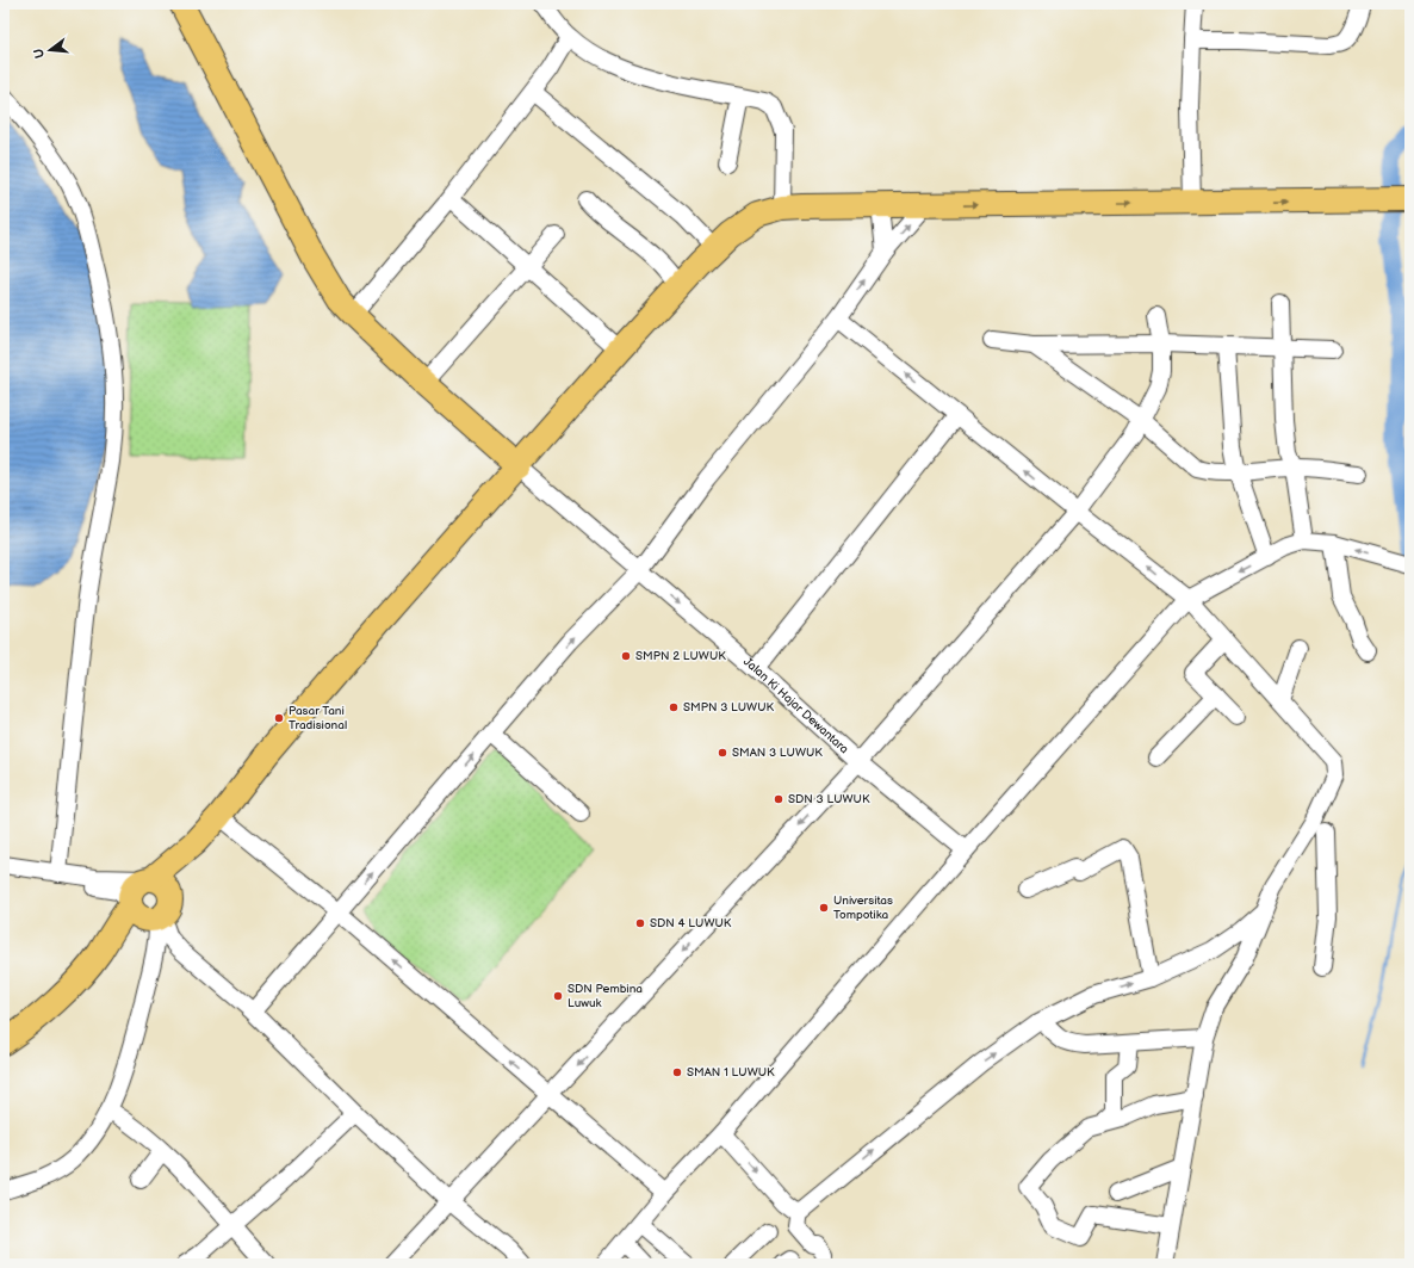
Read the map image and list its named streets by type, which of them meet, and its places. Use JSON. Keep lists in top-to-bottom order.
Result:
{
  "streets": {
    "street": ["Jalan Ki Hajar Dewantara"]
  },
  "places": [
    "SMPN 2 LUWUK",
    "SMPN 3 LUWUK",
    "Pasar Tani Tradisional",
    "SMAN 3 LUWUK",
    "SDN 3 LUWUK",
    "Universitas Tompotika",
    "SDN 4 LUWUK",
    "SDN Pembina Luwuk",
    "SMAN 1 LUWUK"
  ],
  "north": "left"
}
